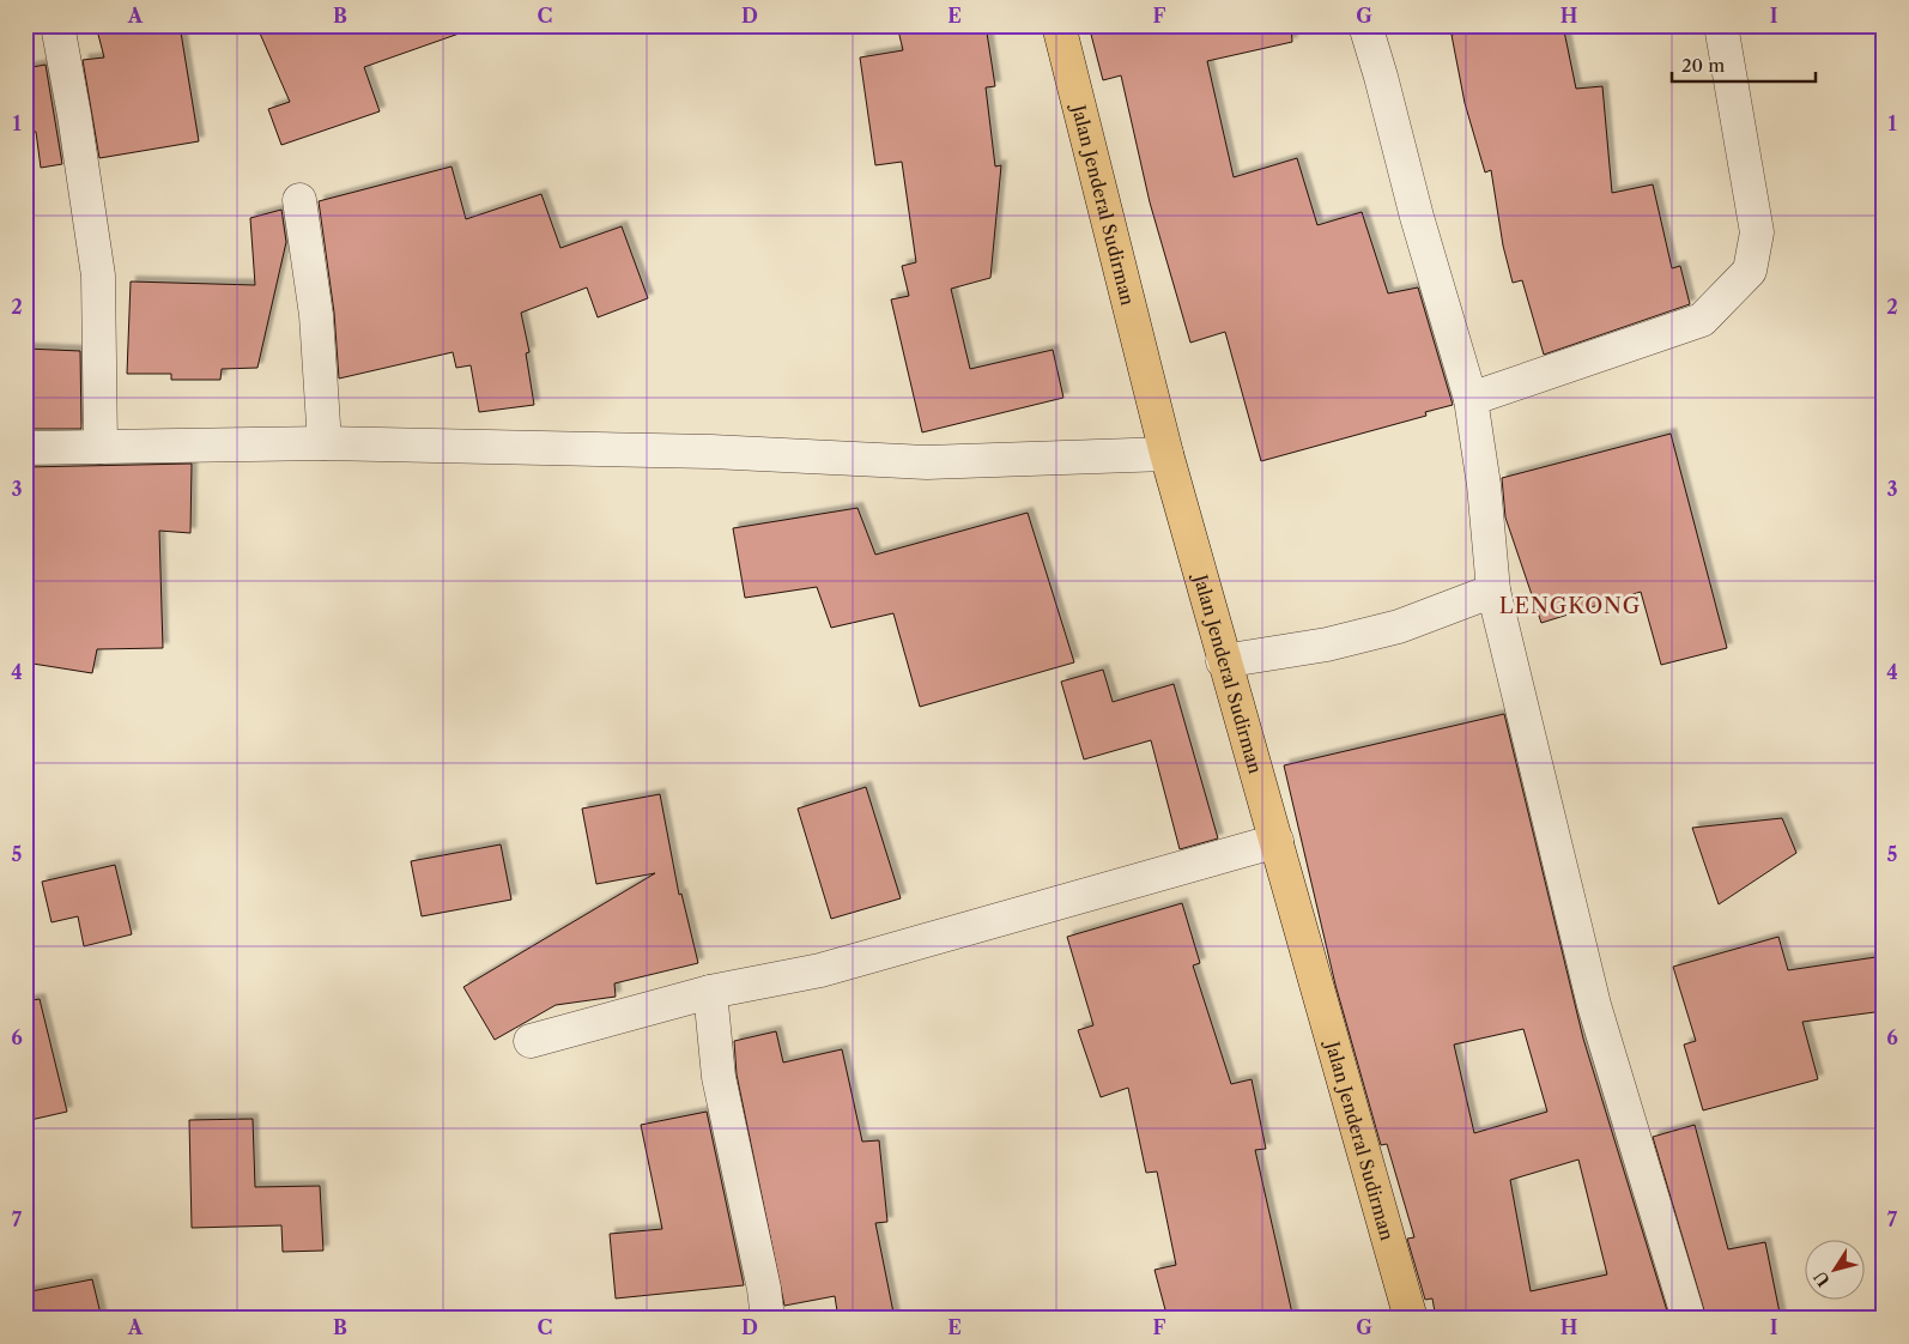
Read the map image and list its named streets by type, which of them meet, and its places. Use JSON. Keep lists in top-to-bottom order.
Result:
{
  "streets": {
    "main road": ["Jalan Jenderal Sudirman"]
  },
  "districts": ["LENGKONG"],
  "scale_bar": "20 m",
  "north": "bottom left",
  "grid": {
    "columns": [
      "A",
      "B",
      "C",
      "D",
      "E",
      "F",
      "G",
      "H",
      "I"
    ],
    "rows": [
      "1",
      "2",
      "3",
      "4",
      "5",
      "6",
      "7"
    ]
  }
}
